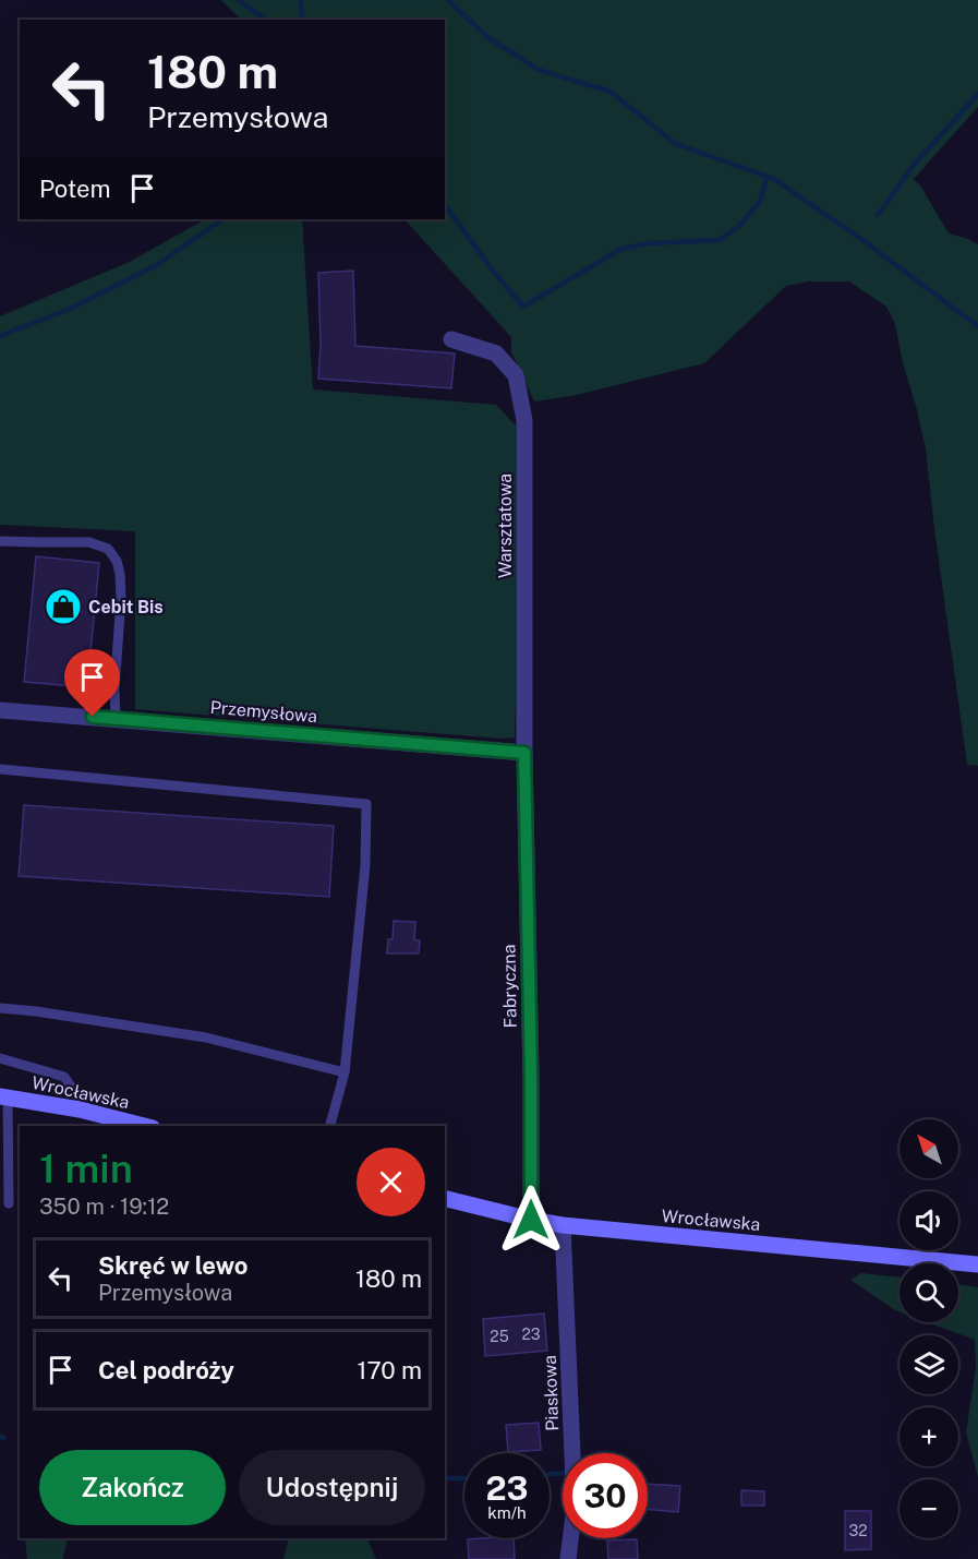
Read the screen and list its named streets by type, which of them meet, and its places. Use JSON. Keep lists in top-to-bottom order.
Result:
{
  "streets": {
    "main road": ["Wrocławska"],
    "street": [
      "Warsztatowa",
      "Przemysłowa",
      "Fabryczna",
      "Piaskowa"
    ]
  },
  "crossings": [
    ["Warsztatowa", "Przemysłowa"],
    ["Warsztatowa", "Fabryczna"],
    ["Przemysłowa", "Fabryczna"],
    ["Fabryczna", "Wrocławska"],
    ["Wrocławska", "Piaskowa"]
  ],
  "places": {
    "shop": ["Cebit Bis"]
  },
  "house_numbers": ["23", "25", "32"],
  "north": "top left",
  "page": {
    "turn": ["180 m", "Przemysłowa"],
    "then": "Potem",
    "map_buttons": ["+", "−"],
    "heading": ["1 min", "350 m · 19:12"],
    "list": [
      {
        "name": "Skręć w lewo",
        "note": "Przemysłowa",
        "value": "180 m"
      },
      {
        "name": "Cel podróży",
        "value": "170 m"
      }
    ],
    "buttons": ["Zakończ", "Udostępnij"],
    "speed": "23 km/h",
    "limit": "30"
  }
}
